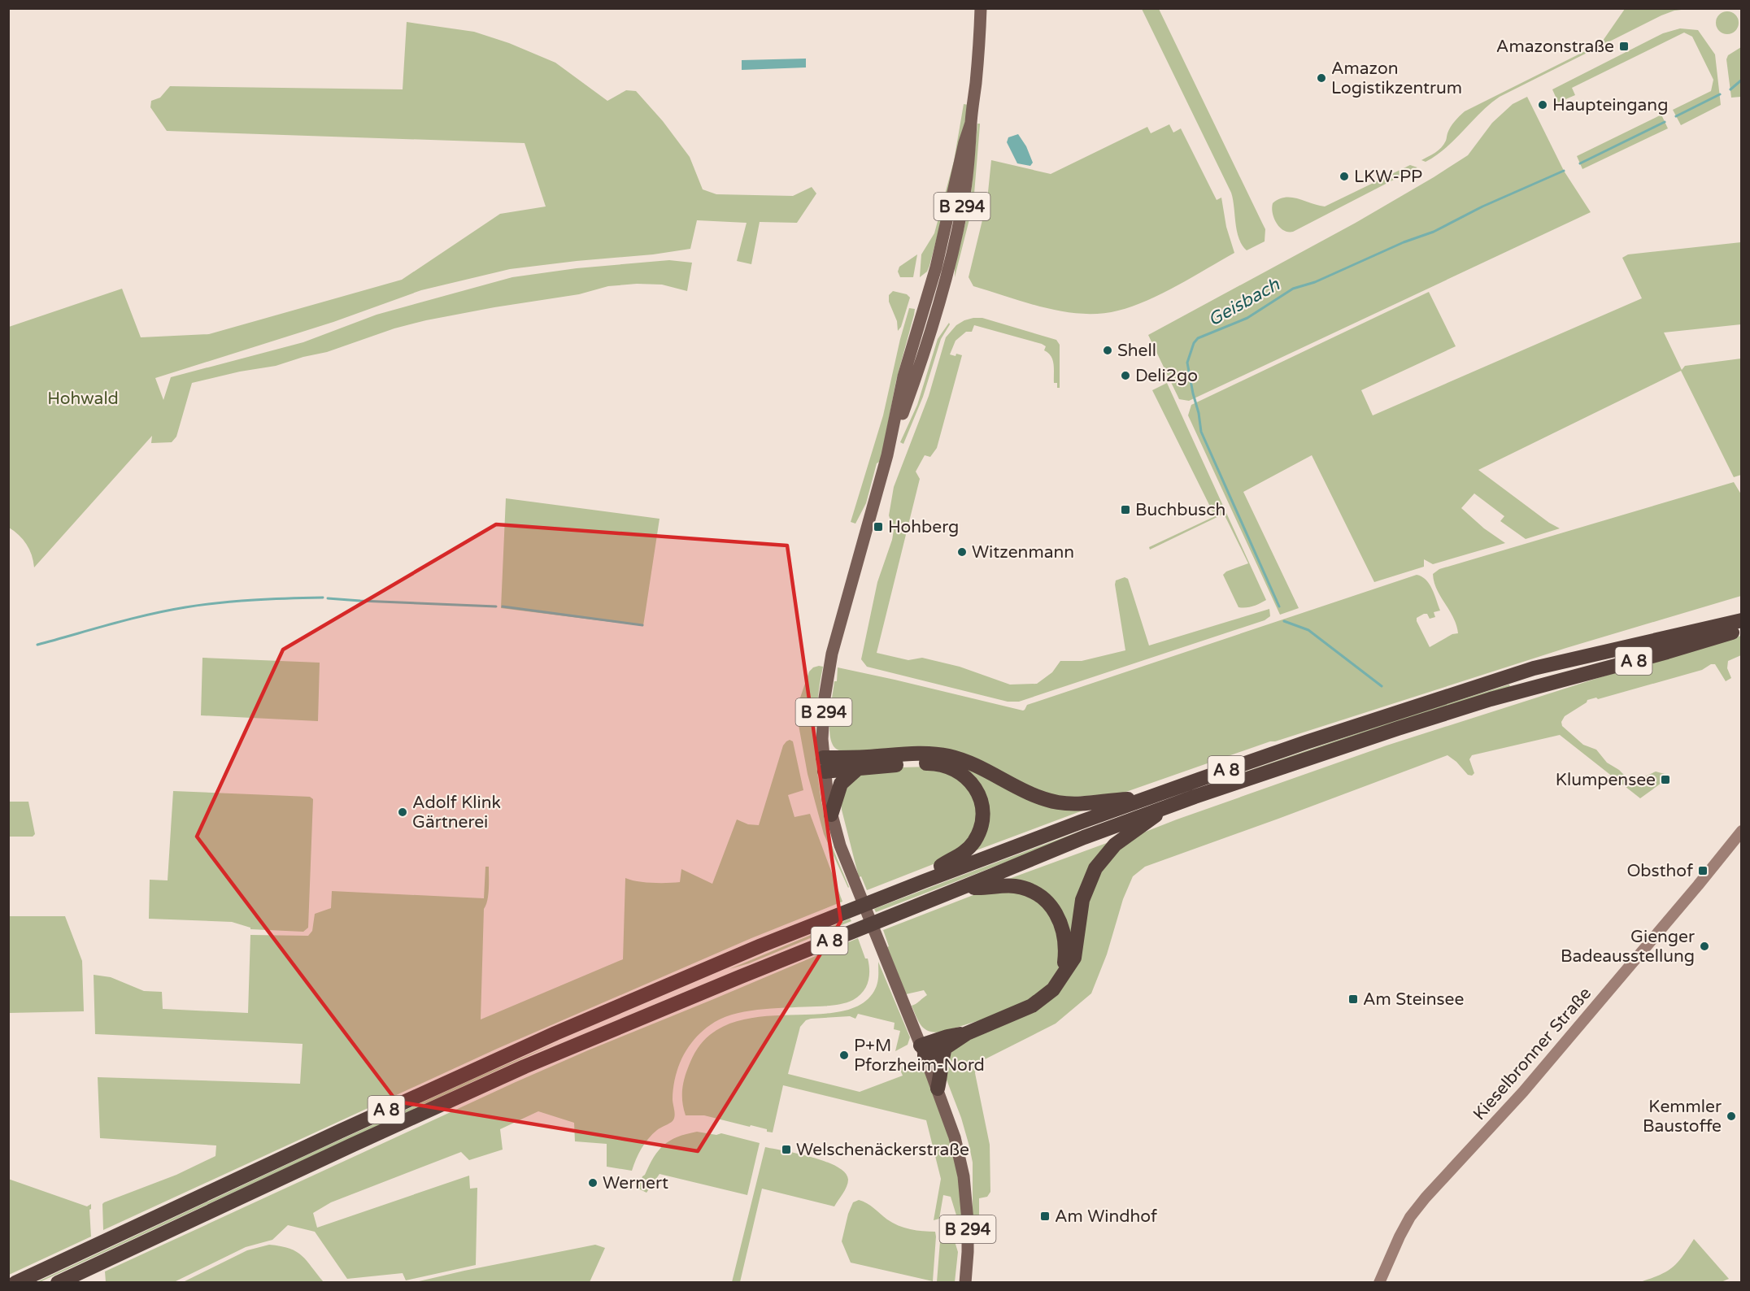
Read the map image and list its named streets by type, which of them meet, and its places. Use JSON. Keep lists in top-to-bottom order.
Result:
{
  "streets": {
    "highway": ["A 8"],
    "main road": ["B 294"],
    "street": ["Kieselbronner Straße"]
  },
  "water": ["Geisbach"],
  "parks": ["Hohwald"],
  "places": {
    "transit": [
      "Amazonstraße",
      "Buchbusch",
      "Hohberg",
      "Klumpensee",
      "Obsthof",
      "Am Steinsee",
      "Welschenäckerstraße",
      "Am Windhof"
    ],
    "other": [
      "Amazon Logistikzentrum",
      "Haupteingang",
      "LKW-PP",
      "Shell",
      "Deli2go",
      "Witzenmann",
      "Adolf Klink Gärtnerei",
      "Gienger Badeausstellung",
      "P+M Pforzheim-Nord",
      "Kemmler Baustoffe",
      "Wernert"
    ]
  }
}
